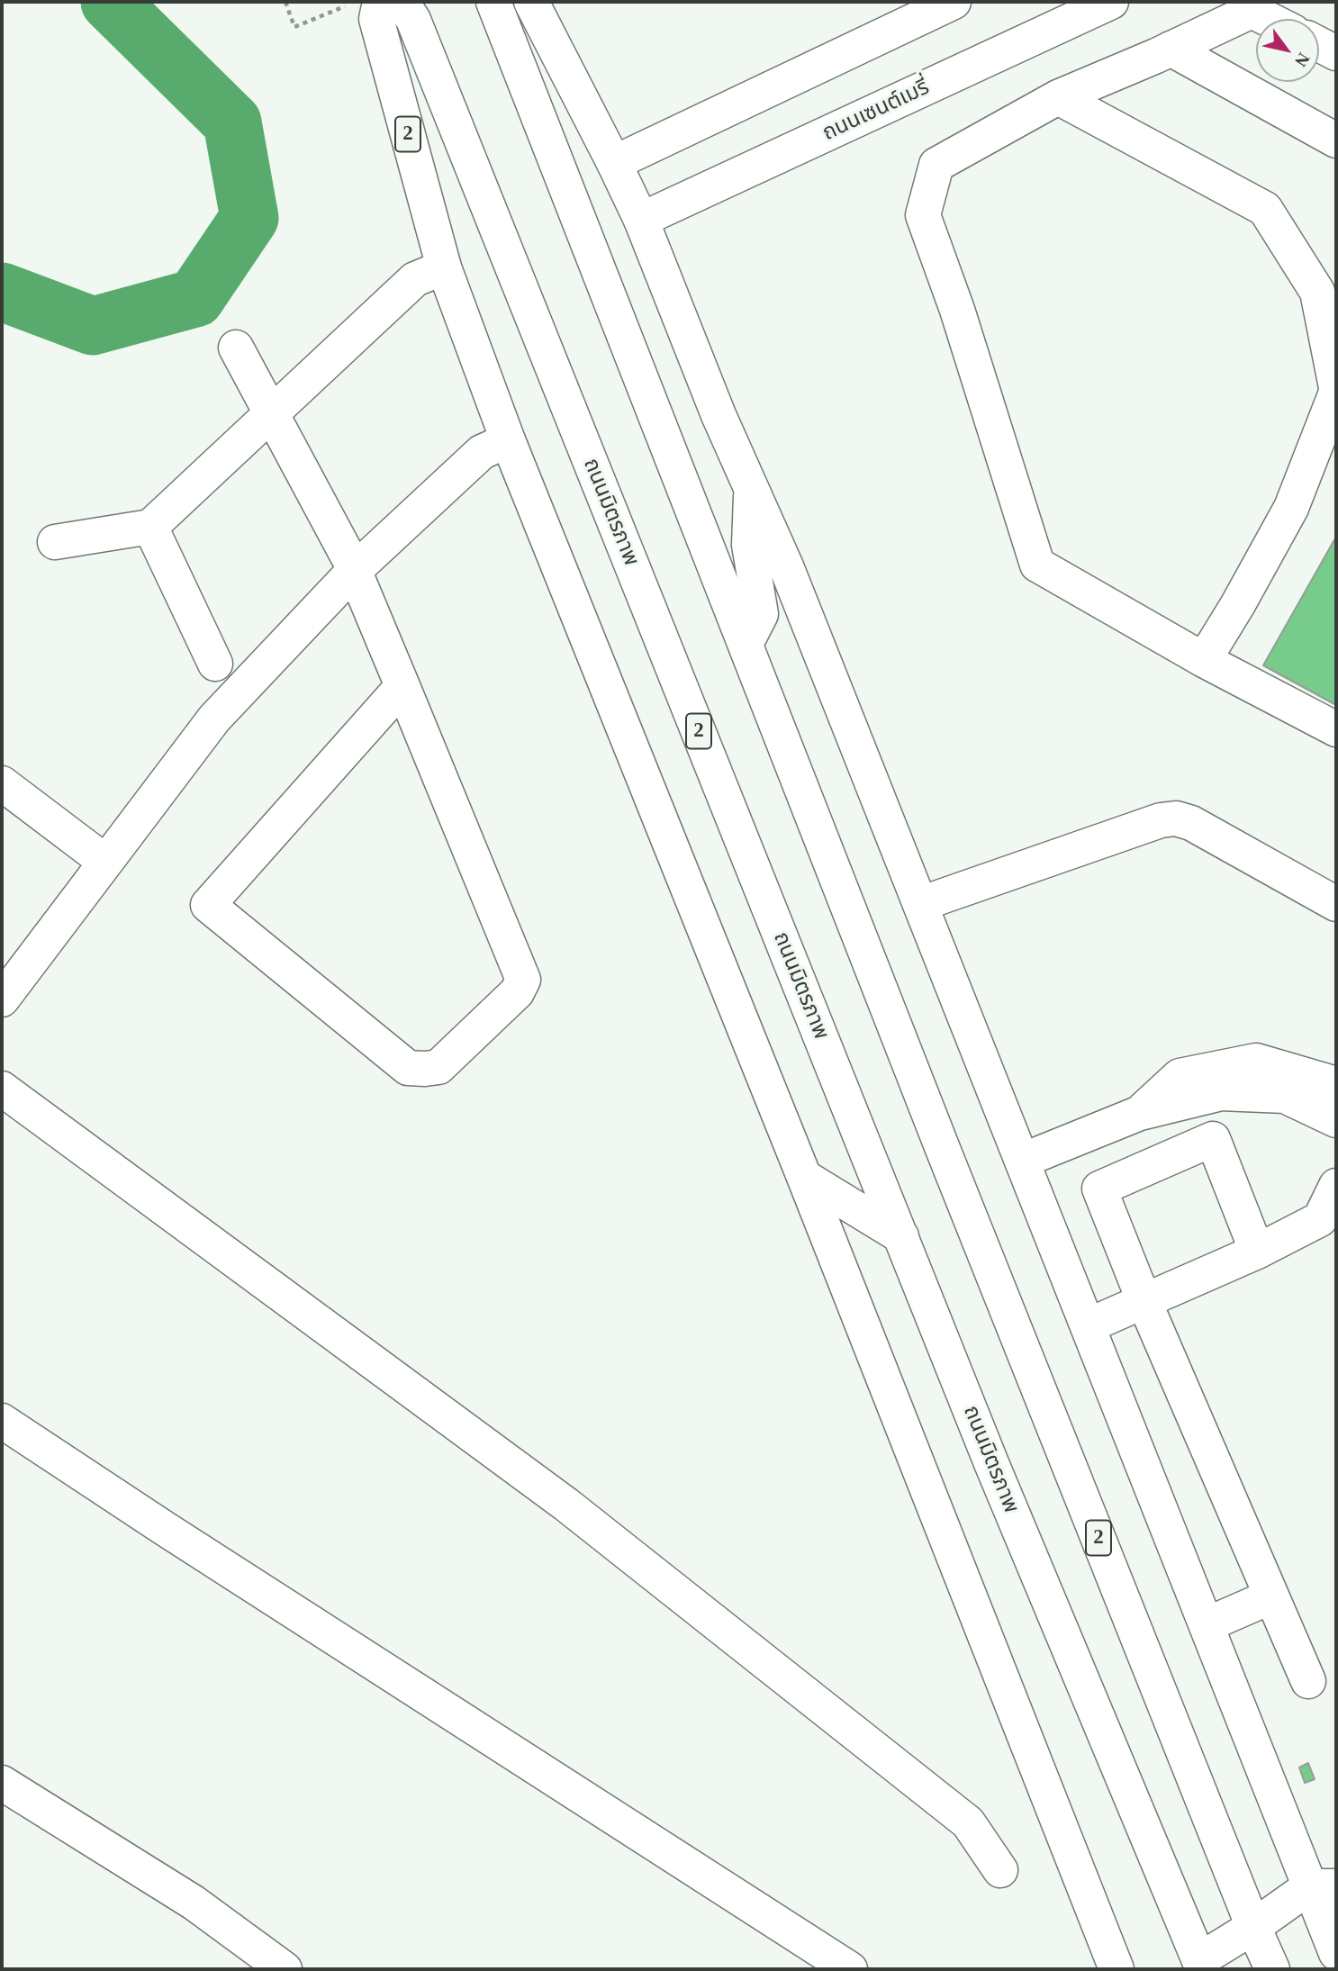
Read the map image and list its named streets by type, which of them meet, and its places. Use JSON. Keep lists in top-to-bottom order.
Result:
{
  "streets": {
    "main road": ["ถนนเซนต์เมรี่", "2", "ถนนมิตรภาพ"]
  },
  "north": "bottom right"
}
